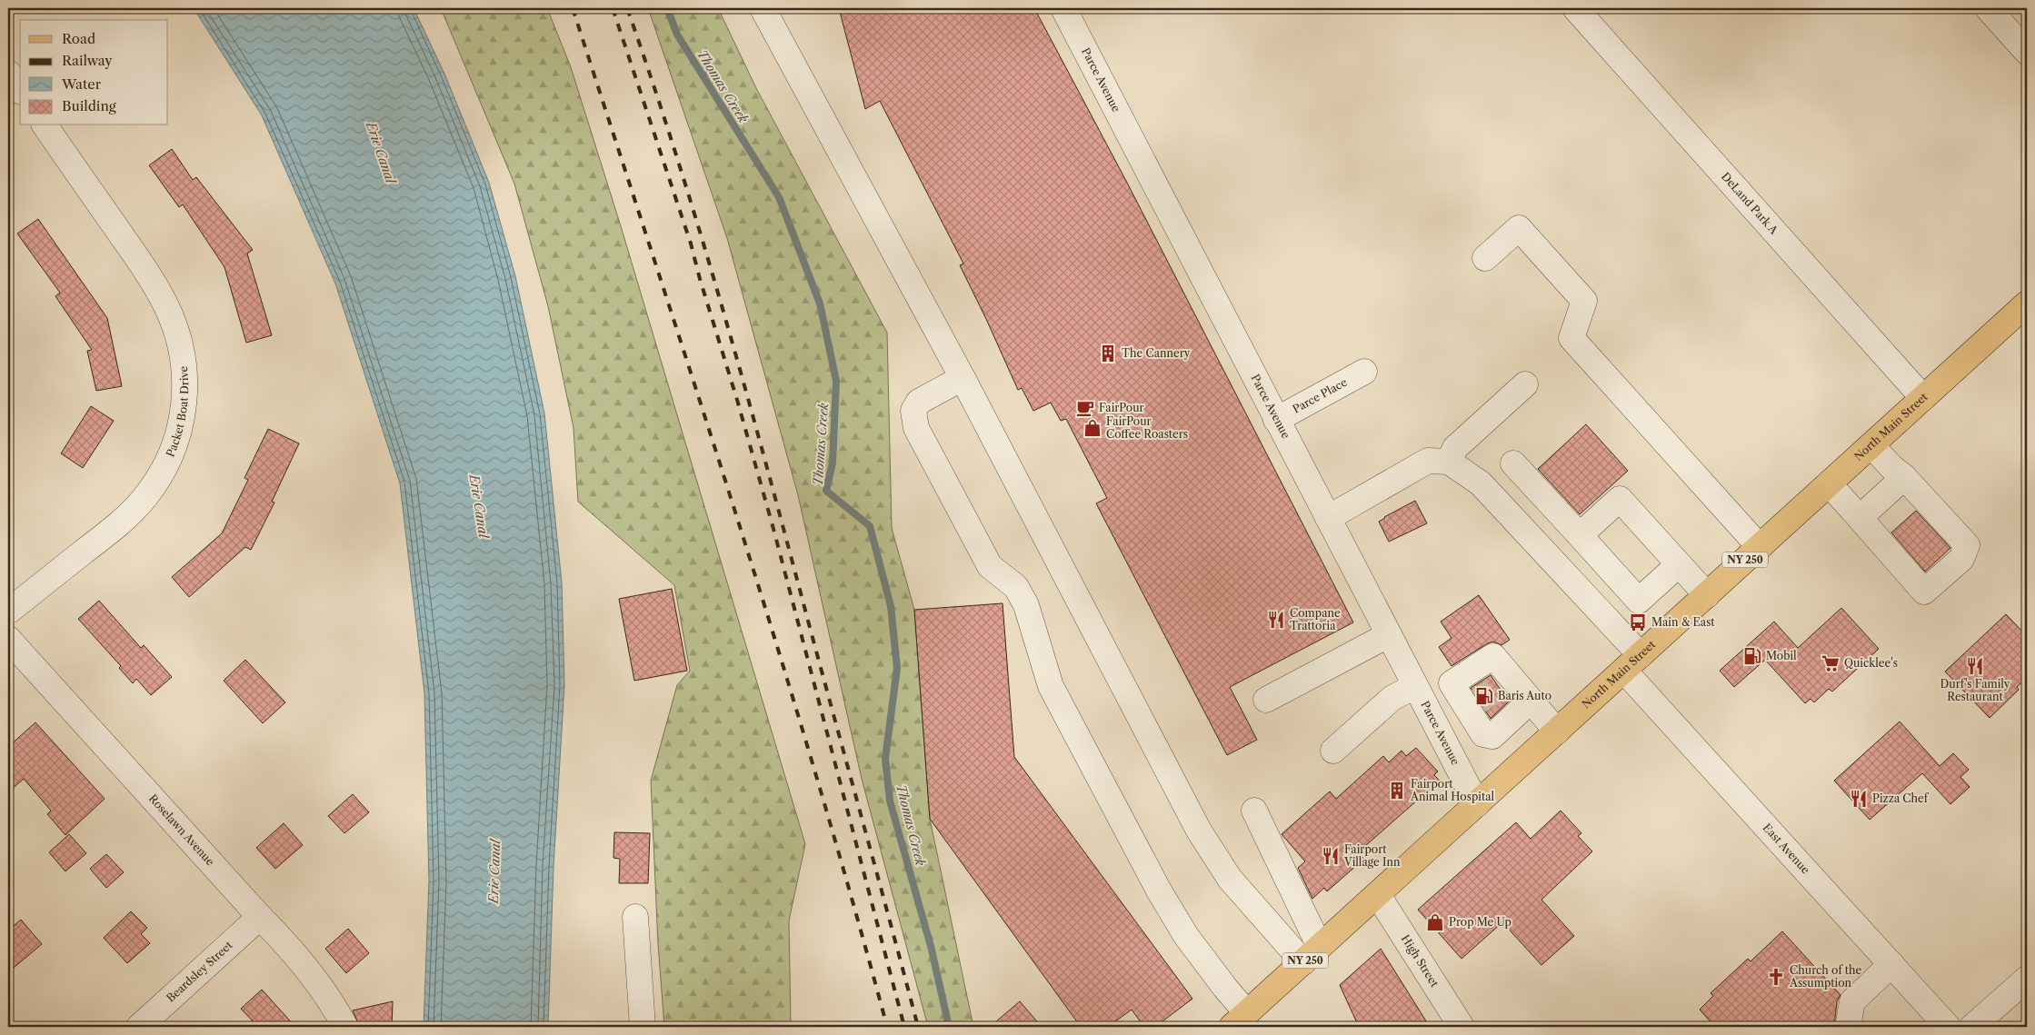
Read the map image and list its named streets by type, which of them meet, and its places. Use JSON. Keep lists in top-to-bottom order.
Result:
{
  "streets": {
    "main road": ["North Main Street", "NY 250"],
    "street": [
      "Parce Avenue",
      "DeLand Park A",
      "Parce Place",
      "Packet Boat Drive",
      "Roselawn Avenue",
      "East Avenue",
      "High Street",
      "Beardsley Street"
    ]
  },
  "crossings": [
    ["Parce Avenue", "Parce Place"],
    ["Parce Avenue", "North Main Street"],
    ["DeLand Park A", "North Main Street"],
    ["North Main Street", "East Avenue"],
    ["North Main Street", "High Street"],
    ["Roselawn Avenue", "Beardsley Street"]
  ],
  "water": ["Thomas Creek", "Erie Canal"],
  "places": {
    "building": ["The Cannery", "Fairport Animal Hospital"],
    "cafe": ["FairPour"],
    "shop": ["FairPour Coffee Roasters", "Prop Me Up"],
    "restaurant": [
      "Compane Trattoria",
      "Durf's Family Restaurant",
      "Pizza Chef",
      "Fairport Village Inn"
    ],
    "bus stop": ["Main & East"],
    "fuel station": ["Mobil", "Baris Auto"],
    "supermarket": ["Quicklee's"],
    "church": ["Church of the Assumption"]
  },
  "legend": [
    "Road",
    "Railway",
    "Water",
    "Building"
  ]
}
